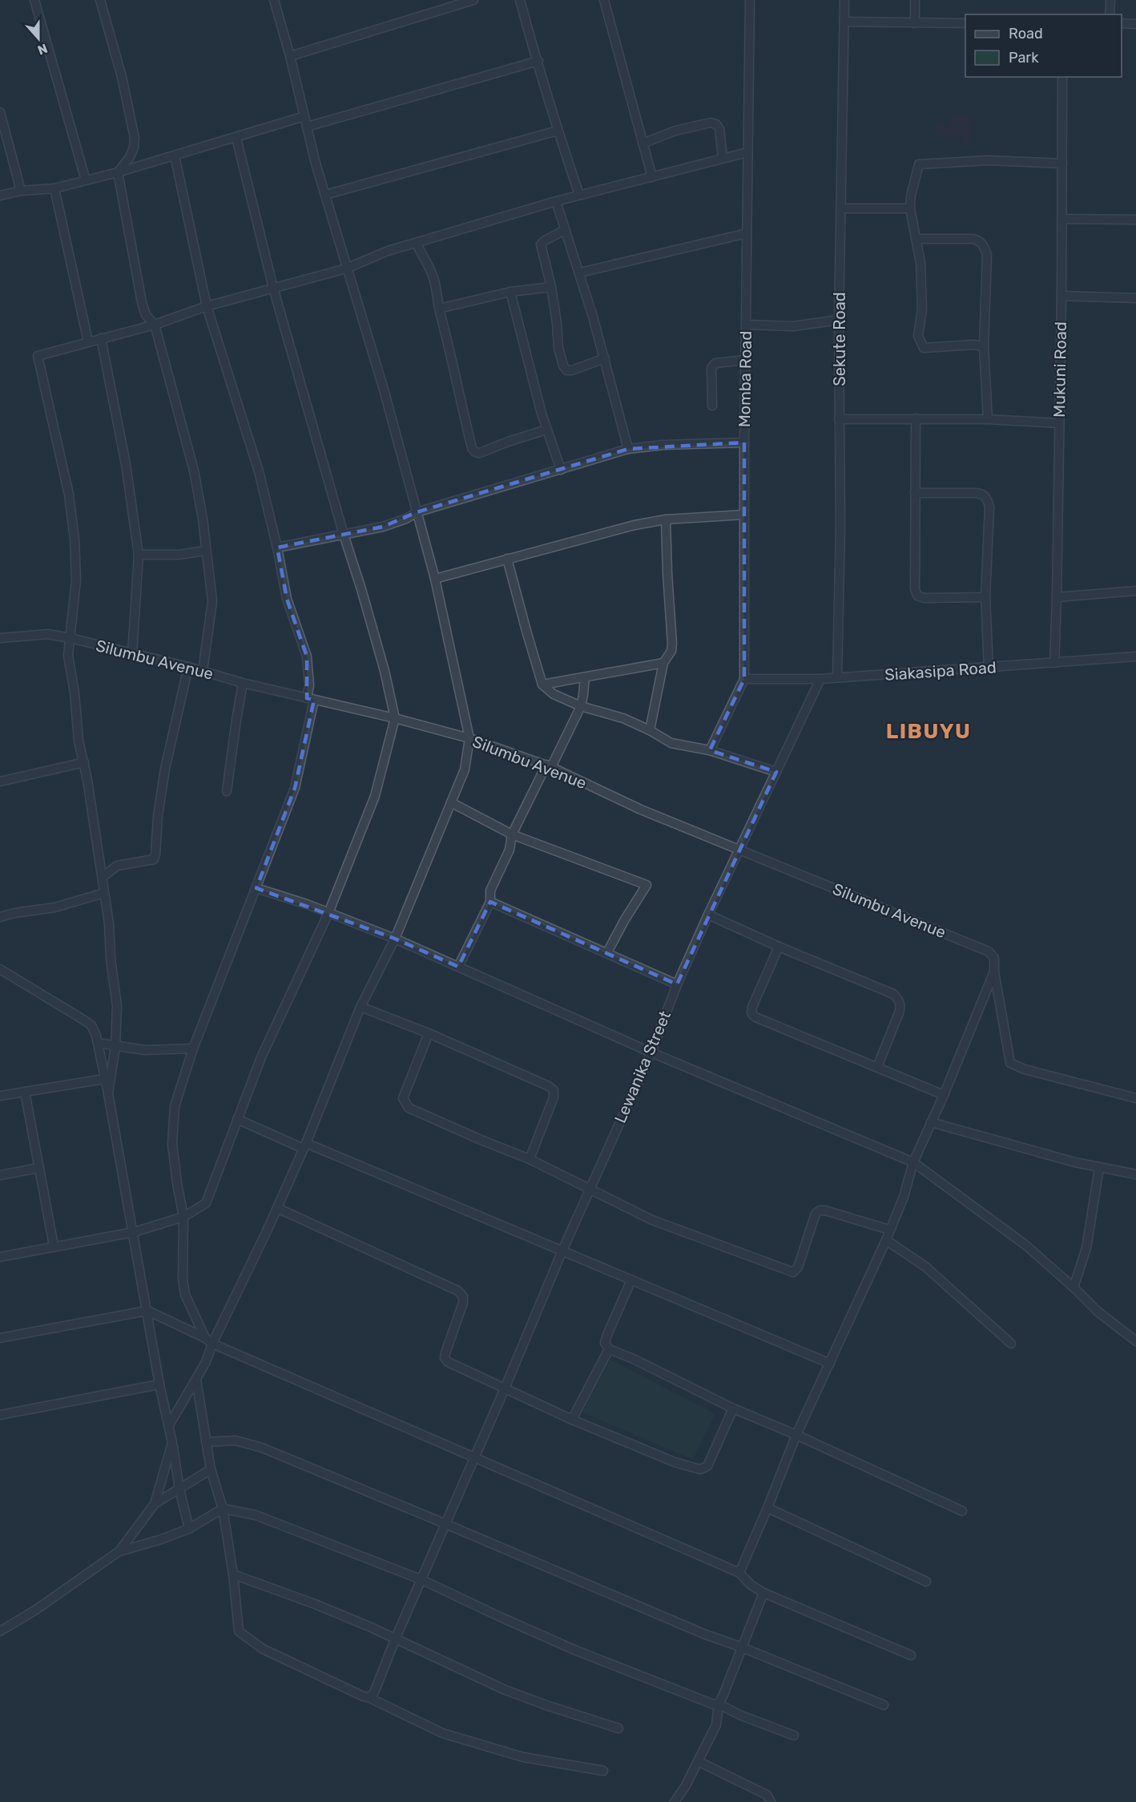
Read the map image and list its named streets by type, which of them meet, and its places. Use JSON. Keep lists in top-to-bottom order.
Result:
{
  "streets": {
    "street": [
      "Sekute Road",
      "Mukuni Road",
      "Momba Road",
      "Silumbu Avenue",
      "Siakasipa Road",
      "Lewanika Street"
    ]
  },
  "crossings": [
    ["Sekute Road", "Siakasipa Road"],
    ["Mukuni Road", "Siakasipa Road"],
    ["Momba Road", "Siakasipa Road"],
    ["Silumbu Avenue", "Lewanika Street"],
    ["Siakasipa Road", "Lewanika Street"]
  ],
  "districts": ["LIBUYU"],
  "legend": ["Road", "Park"],
  "north": "bottom"
}
